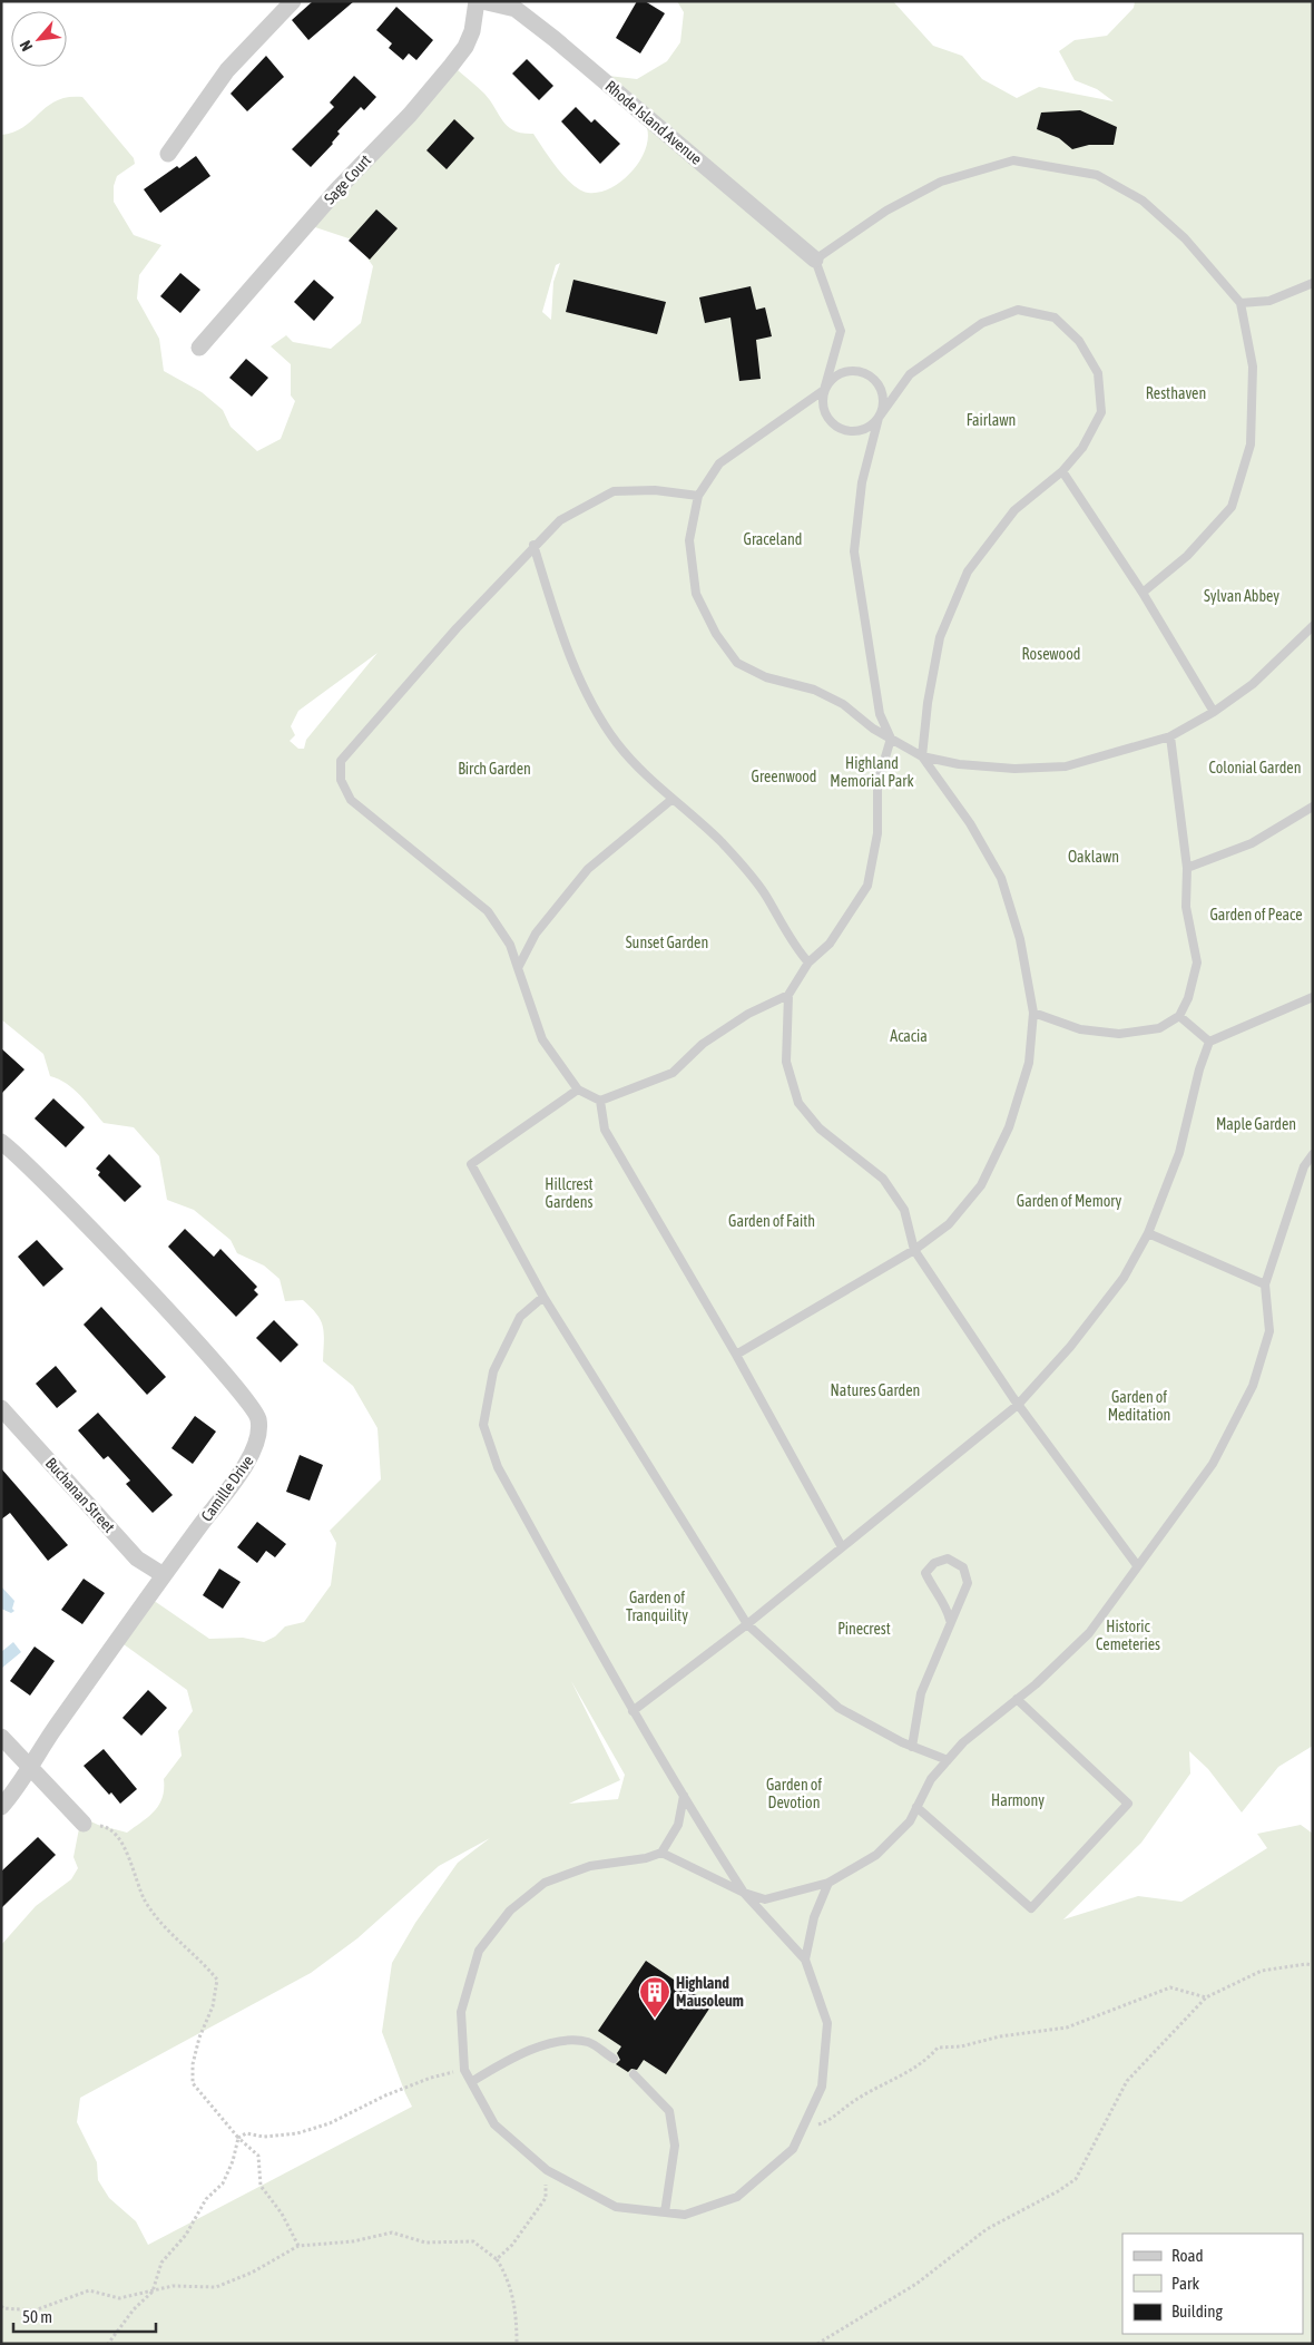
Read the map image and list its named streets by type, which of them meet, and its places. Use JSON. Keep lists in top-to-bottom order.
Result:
{
  "streets": {
    "street": [
      "Rhode Island Avenue",
      "Sage Court",
      "Camille Drive",
      "Buchanan Street"
    ]
  },
  "crossings": [
    ["Camille Drive", "Buchanan Street"]
  ],
  "parks": [
    "Resthaven",
    "Fairlawn",
    "Graceland",
    "Sylvan Abbey",
    "Rosewood",
    "Highland Memorial Park",
    "Colonial Garden",
    "Birch Garden",
    "Greenwood",
    "Oaklawn",
    "Garden of Peace",
    "Sunset Garden",
    "Acacia",
    "Maple Garden",
    "Hillcrest Gardens",
    "Garden of Memory",
    "Garden of Faith",
    "Natures Garden",
    "Garden of Meditation",
    "Garden of Tranquility",
    "Historic Cemeteries",
    "Pinecrest",
    "Garden of Devotion",
    "Harmony"
  ],
  "places": {
    "building": ["Highland Mausoleum"]
  },
  "legend": ["Road", "Park", "Building"],
  "scale_bar": "50 m",
  "north": "bottom left"
}
